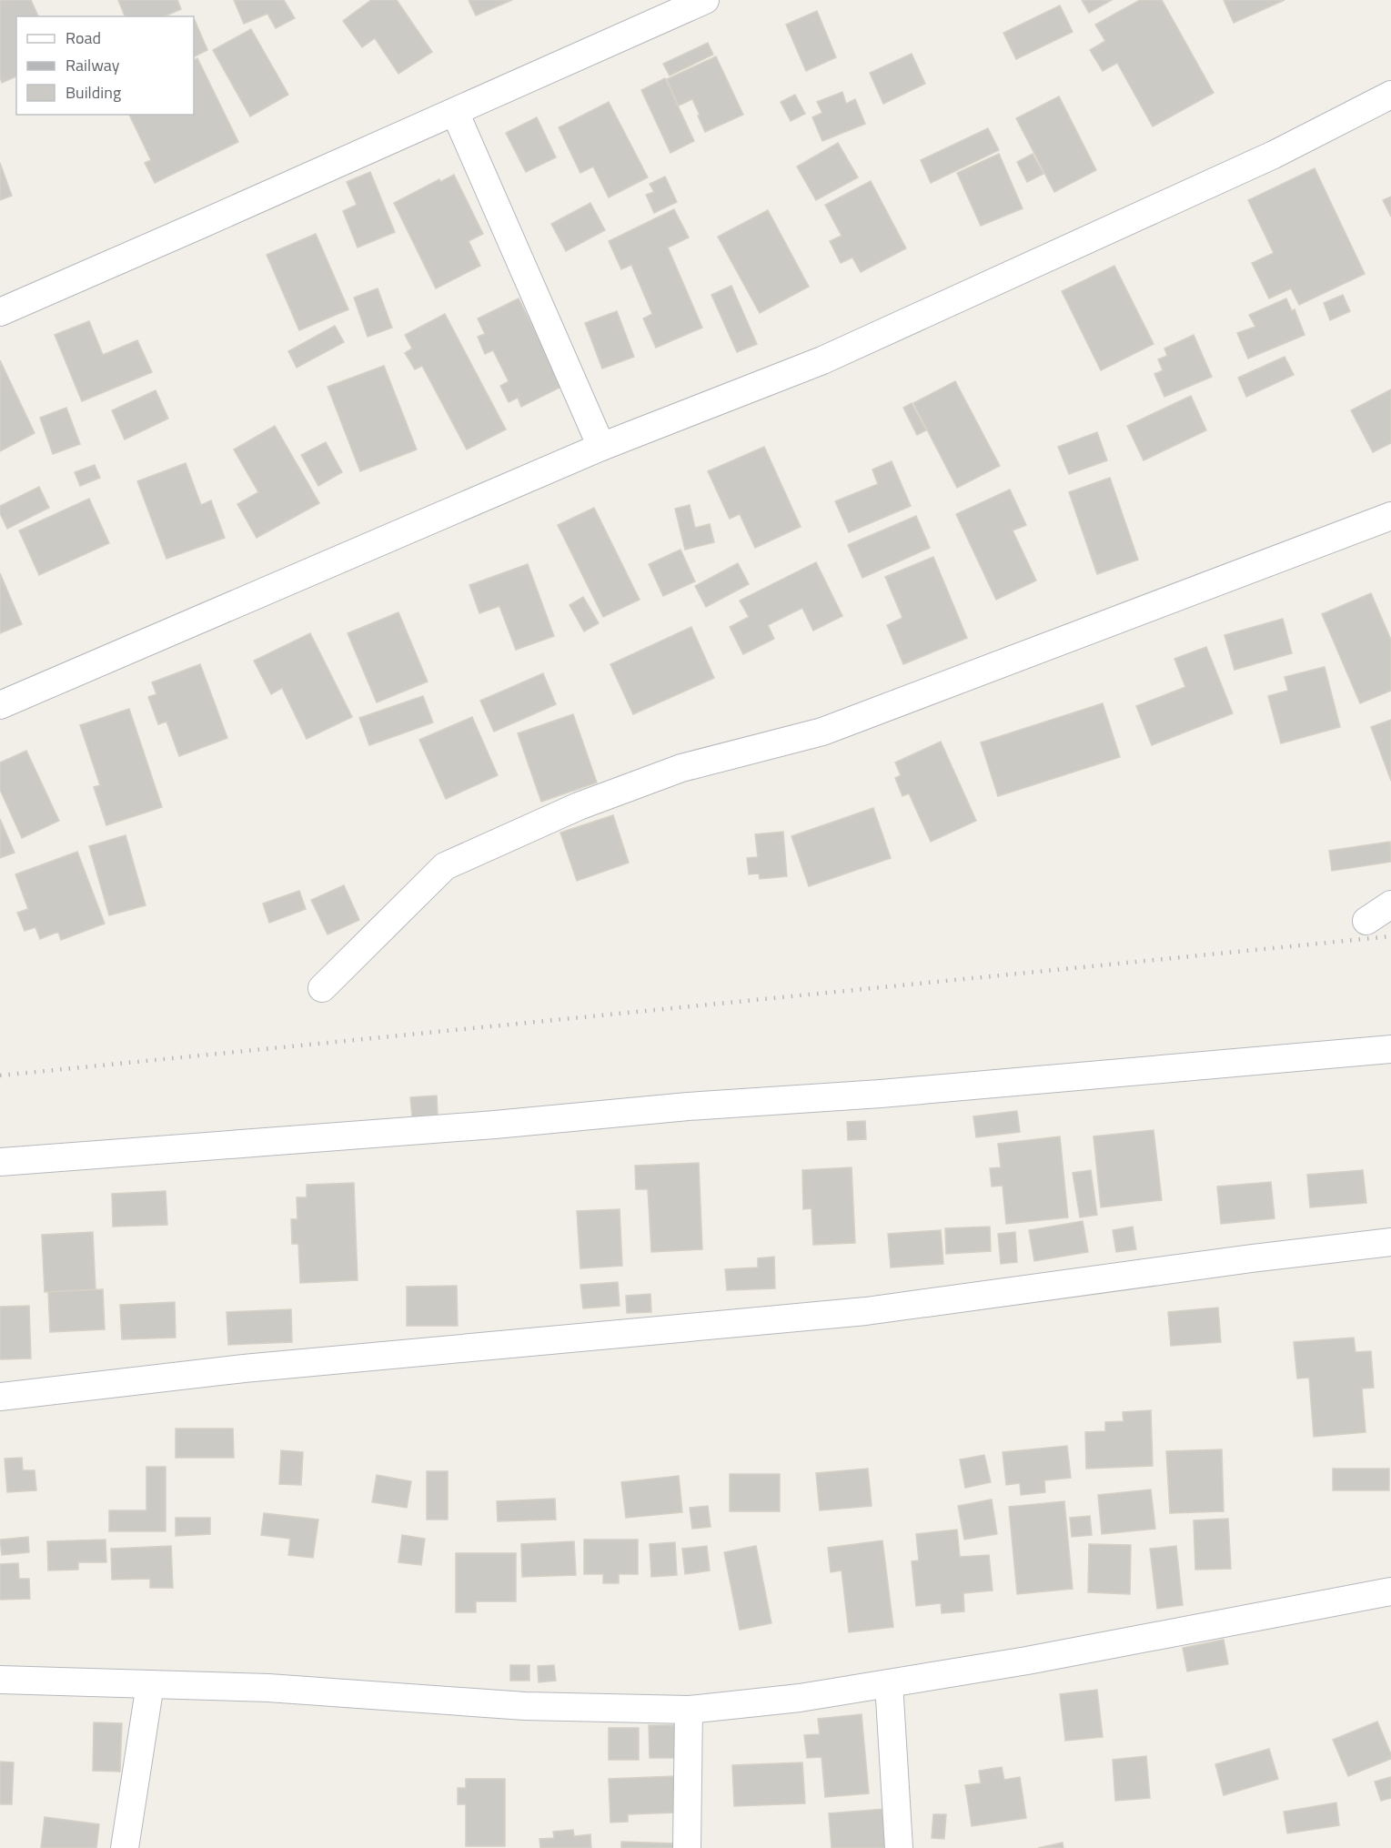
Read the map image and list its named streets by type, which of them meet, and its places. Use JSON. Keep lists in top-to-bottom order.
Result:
{
  "legend": ["Road", "Railway", "Building"]
}
